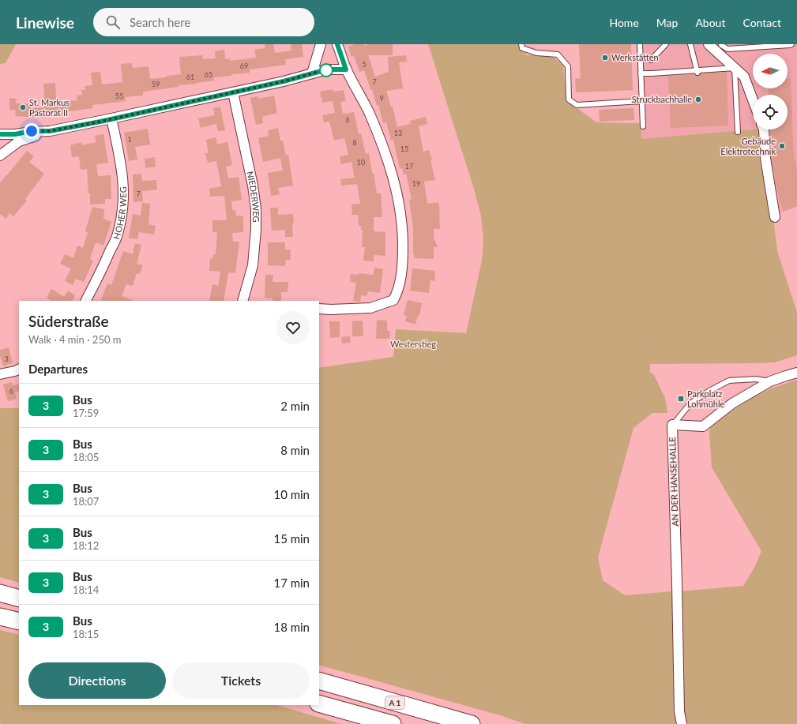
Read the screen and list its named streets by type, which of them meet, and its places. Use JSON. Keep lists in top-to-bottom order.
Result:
{
  "streets": {
    "highway": ["A 1"],
    "street": ["NIEDERWEG", "HOHER WEG", "AN DER HANSEHALLE"]
  },
  "parks": ["Westerstieg"],
  "places": {
    "other": [
      "Werkstätten",
      "Struckbachhalle",
      "St. Markus Pastorat II",
      "Gebäude Elektrotechnik"
    ],
    "transit": ["Parkplatz Lohmühle"]
  },
  "lines": ["bus line 3"],
  "house_numbers": [
    "5",
    "69",
    "65",
    "61",
    "7",
    "59",
    "55",
    "9",
    "6",
    "13",
    "1",
    "8",
    "15",
    "10",
    "17",
    "19",
    "7",
    "3",
    "6"
  ],
  "north": "left",
  "page": {
    "header": "Linewise",
    "search": "Search here",
    "nav": [
      "Home",
      "Map",
      "About",
      "Contact"
    ],
    "heading": [
      ["Süderstraße", "Walk · 4 min · 250 m"],
      "Departures"
    ],
    "list": [
      {
        "mark": "3",
        "name": "Bus",
        "note": "17:59",
        "value": "2 min"
      },
      {
        "mark": "3",
        "name": "Bus",
        "note": "18:05",
        "value": "8 min"
      },
      {
        "mark": "3",
        "name": "Bus",
        "note": "18:07",
        "value": "10 min"
      },
      {
        "mark": "3",
        "name": "Bus",
        "note": "18:12",
        "value": "15 min"
      },
      {
        "mark": "3",
        "name": "Bus",
        "note": "18:14",
        "value": "17 min"
      },
      {
        "mark": "3",
        "name": "Bus",
        "note": "18:15",
        "value": "18 min"
      }
    ],
    "buttons": ["Directions", "Tickets"]
  }
}
